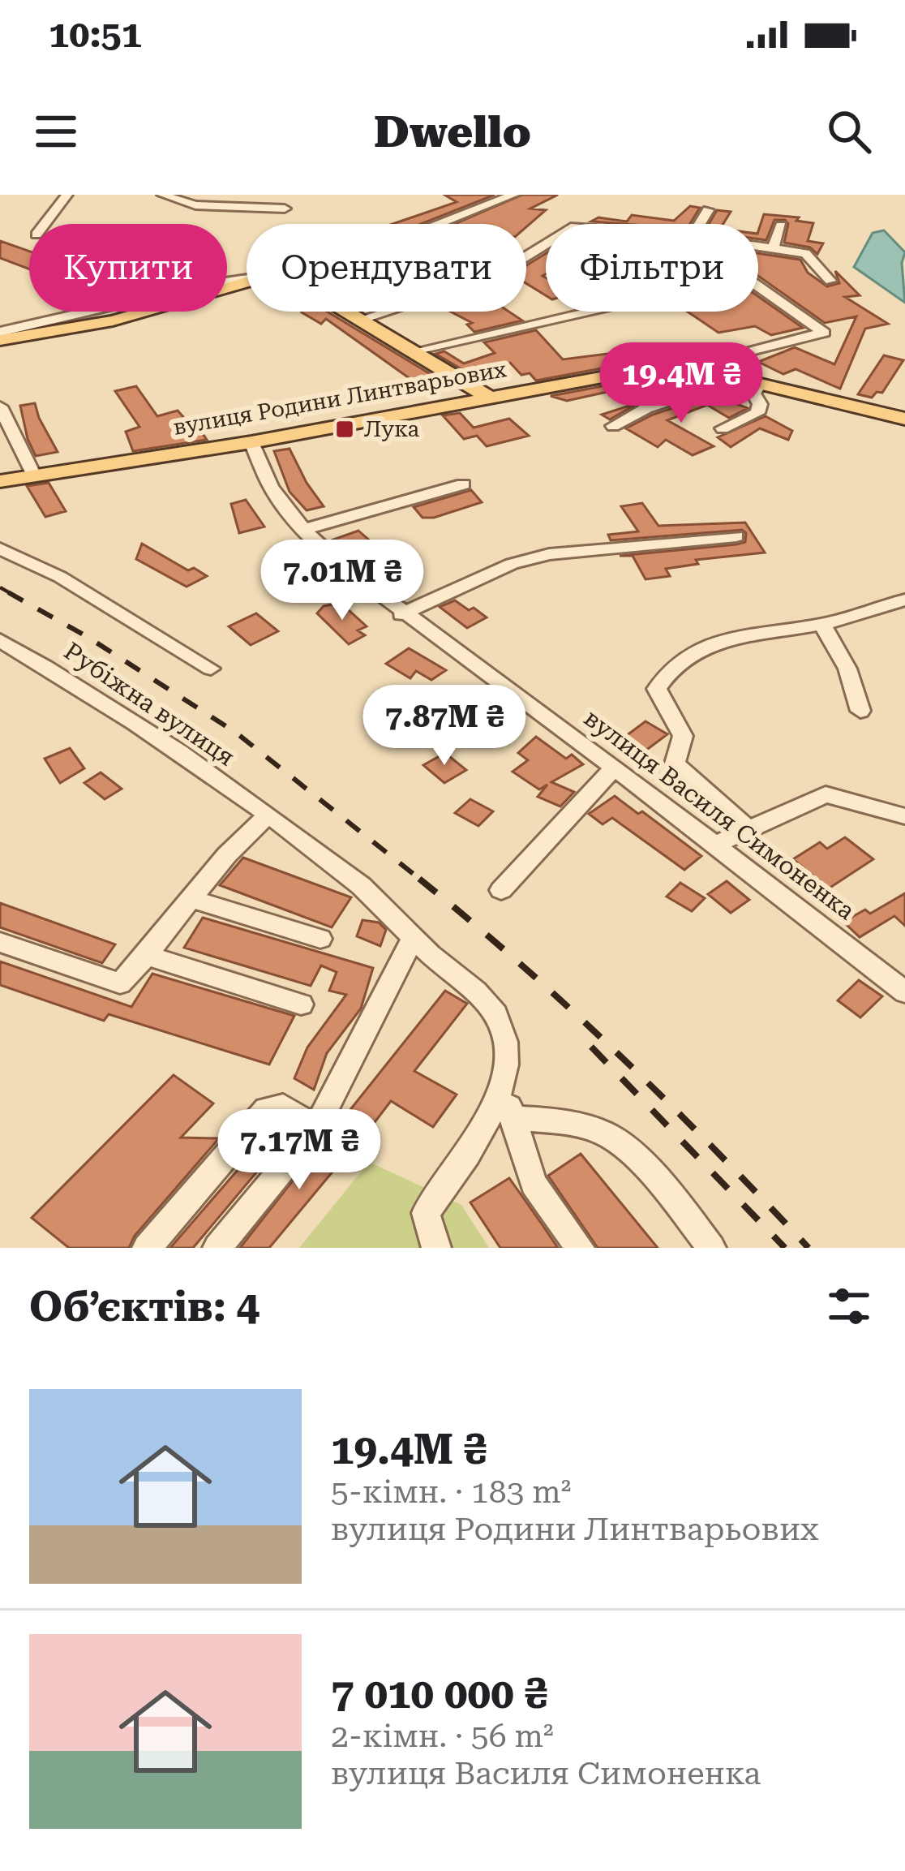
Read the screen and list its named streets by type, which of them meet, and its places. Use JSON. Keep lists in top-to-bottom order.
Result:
{
  "streets": {
    "main road": ["вулиця Родини Линтварьових"],
    "street": ["Рубіжна вулиця", "вулиця Василя Симоненка"]
  },
  "crossings": [
    ["вулиця Родини Линтварьових", "вулиця Василя Симоненка"]
  ],
  "places": {
    "transit": ["Лука"]
  },
  "page": {
    "status": "10:51",
    "header": "Dwello",
    "chip": ["Купити", "Орендувати", "Фільтри"],
    "price": [
      "19.4M ₴",
      "7.01M ₴",
      "7.87M ₴",
      "7.17M ₴"
    ],
    "heading": "Об’єктів: 4",
    "list": [
      {
        "name": "19.4M ₴",
        "note": "5-кімн. · 183 m² · вулиця Родини Линтварьових"
      },
      {
        "name": "7 010 000 ₴",
        "note": "2-кімн. · 56 m² · вулиця Василя Симоненка"
      }
    ]
  }
}
